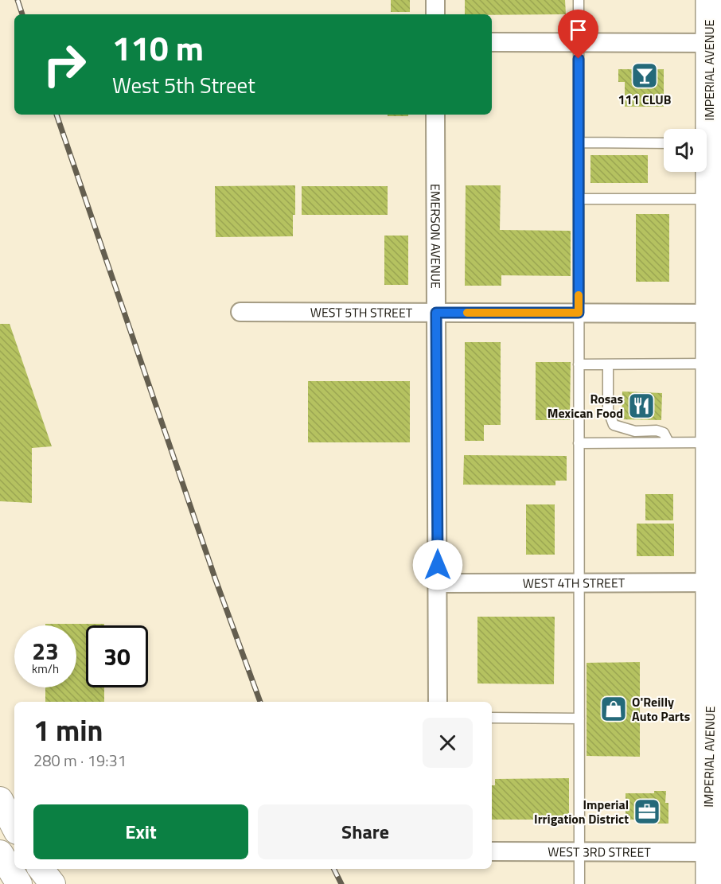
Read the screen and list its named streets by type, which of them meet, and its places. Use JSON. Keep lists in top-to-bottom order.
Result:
{
  "streets": {
    "highway": ["IMPERIAL AVENUE"],
    "street": [
      "EMERSON AVENUE",
      "WEST 5TH STREET",
      "WEST 4TH STREET",
      "WEST 3RD STREET"
    ]
  },
  "crossings": [
    ["IMPERIAL AVENUE", "WEST 5TH STREET"],
    ["IMPERIAL AVENUE", "WEST 4TH STREET"],
    ["IMPERIAL AVENUE", "WEST 3RD STREET"],
    ["EMERSON AVENUE", "WEST 5TH STREET"],
    ["EMERSON AVENUE", "WEST 4TH STREET"]
  ],
  "places": {
    "bar": ["111 CLUB"],
    "restaurant": ["Rosas Mexican Food"],
    "shop": ["O'Reilly Auto Parts"],
    "office": ["Imperial Irrigation District"]
  },
  "page": {
    "turn": ["110 m", "West 5th Street"],
    "speed": "23 km/h",
    "limit": "30",
    "heading": ["1 min", "280 m · 19:31"],
    "buttons": ["Exit", "Share"]
  }
}
